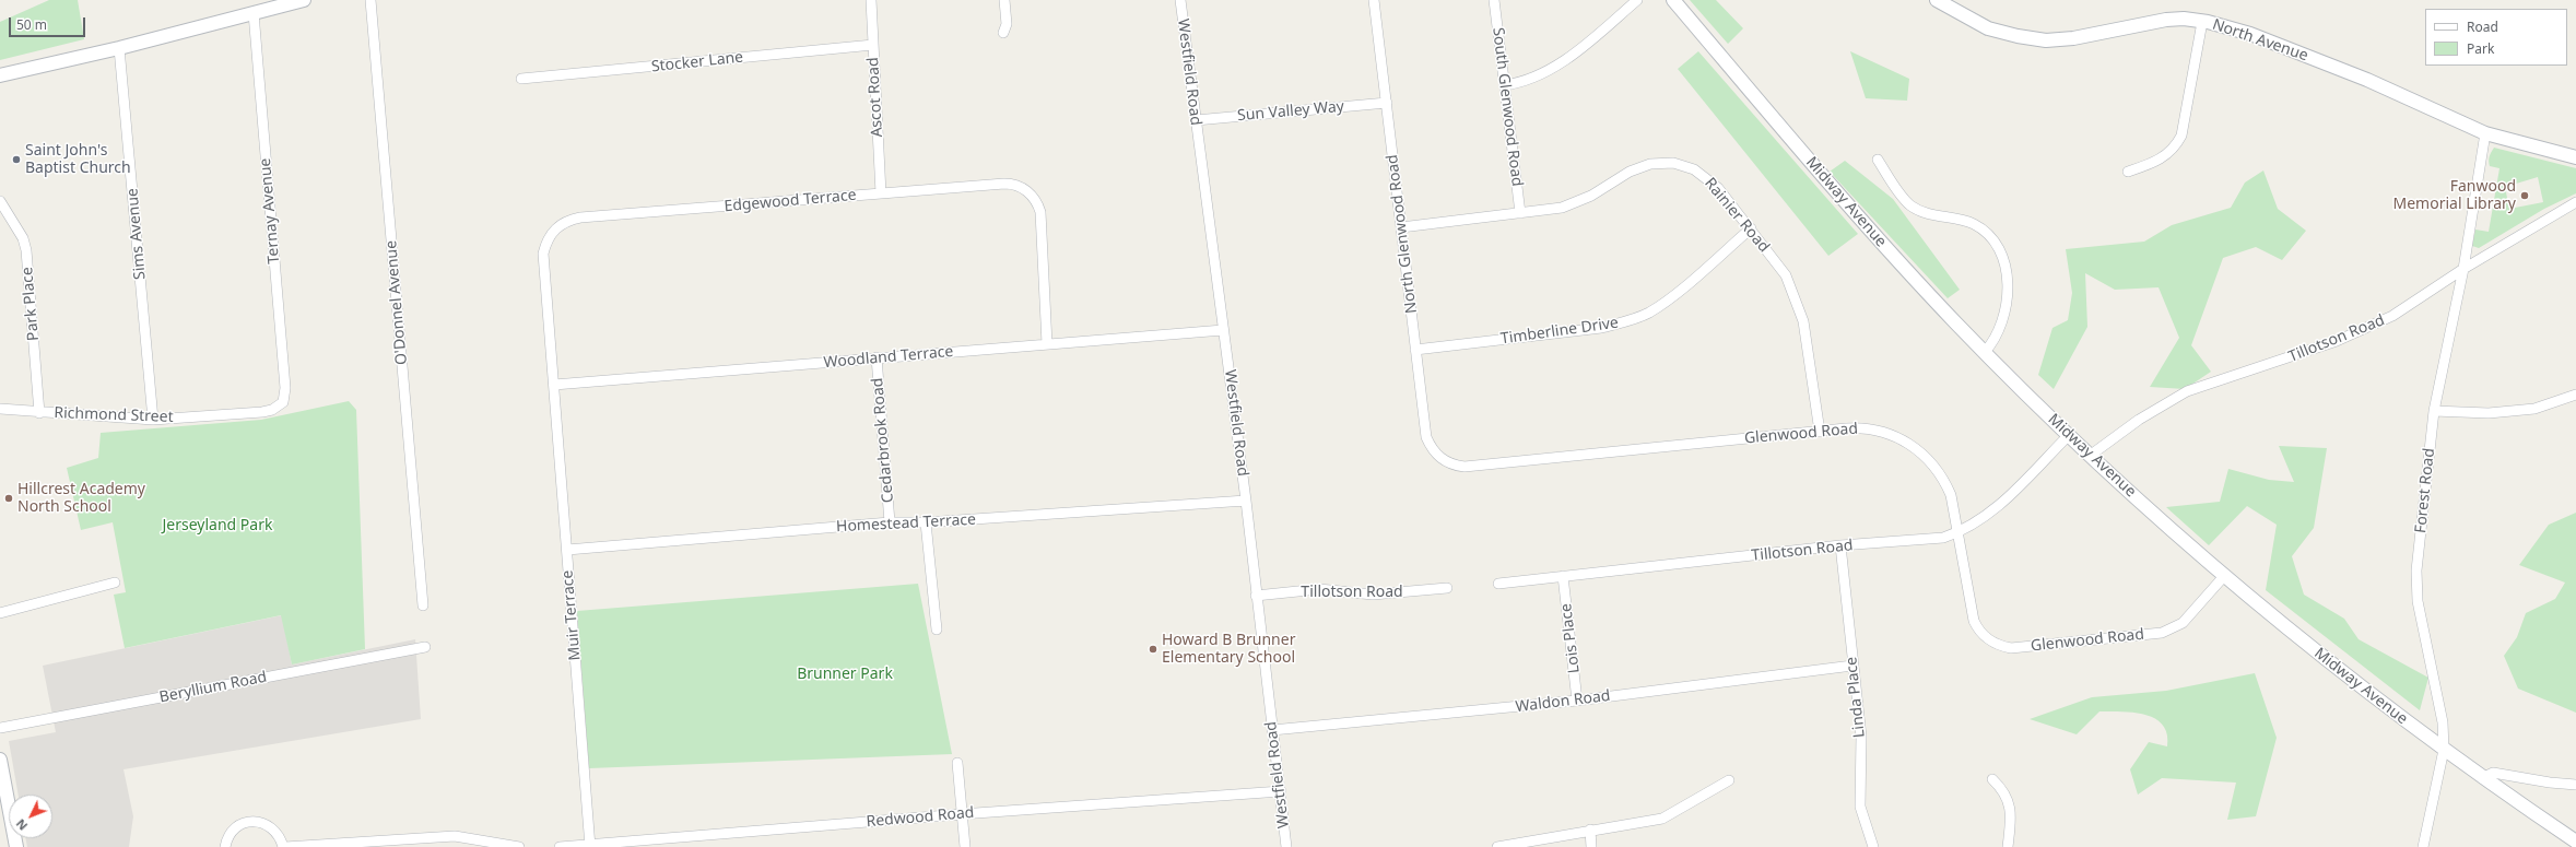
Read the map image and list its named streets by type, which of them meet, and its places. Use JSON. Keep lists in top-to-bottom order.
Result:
{
  "streets": {
    "main road": ["North Avenue", "Midway Avenue"],
    "street": [
      "Stocker Lane",
      "Westfield Road",
      "Ascot Road",
      "South Glenwood Road",
      "Sun Valley Way",
      "Edgewood Terrace",
      "Ternay Avenue",
      "Rainier Road",
      "Sims Avenue",
      "North Glenwood Road",
      "O'Donnel Avenue",
      "Park Place",
      "Timberline Drive",
      "Tillotson Road",
      "Woodland Terrace",
      "Richmond Street",
      "Glenwood Road",
      "Cedarbrook Road",
      "Forest Road",
      "Homestead Terrace",
      "Muir Terrace",
      "Lois Place",
      "Beryllium Road",
      "Linda Place",
      "Waldon Road",
      "Redwood Road"
    ]
  },
  "crossings": [
    ["North Avenue", "Forest Road"],
    ["Stocker Lane", "Ascot Road"],
    ["Westfield Road", "Sun Valley Way"],
    ["Westfield Road", "Tillotson Road"],
    ["Westfield Road", "Woodland Terrace"],
    ["Westfield Road", "Homestead Terrace"],
    ["Westfield Road", "Waldon Road"],
    ["Westfield Road", "Redwood Road"],
    ["Ascot Road", "Edgewood Terrace"],
    ["South Glenwood Road", "Rainier Road"],
    ["Sun Valley Way", "North Glenwood Road"],
    ["Edgewood Terrace", "Woodland Terrace"],
    ["Edgewood Terrace", "Muir Terrace"],
    ["Midway Avenue", "Tillotson Road"],
    ["Midway Avenue", "Glenwood Road"],
    ["Midway Avenue", "Forest Road"],
    ["Ternay Avenue", "Richmond Street"],
    ["Rainier Road", "North Glenwood Road"],
    ["Rainier Road", "Timberline Drive"],
    ["Rainier Road", "Glenwood Road"],
    ["Sims Avenue", "Richmond Street"],
    ["North Glenwood Road", "Timberline Drive"],
    ["North Glenwood Road", "Glenwood Road"],
    ["Park Place", "Richmond Street"],
    ["Tillotson Road", "Glenwood Road"],
    ["Tillotson Road", "Forest Road"],
    ["Tillotson Road", "Lois Place"],
    ["Tillotson Road", "Linda Place"],
    ["Woodland Terrace", "Cedarbrook Road"],
    ["Woodland Terrace", "Muir Terrace"],
    ["Cedarbrook Road", "Homestead Terrace"],
    ["Homestead Terrace", "Muir Terrace"],
    ["Muir Terrace", "Redwood Road"],
    ["Lois Place", "Waldon Road"],
    ["Linda Place", "Waldon Road"]
  ],
  "parks": ["Jerseyland Park", "Brunner Park"],
  "places": [
    "Saint John's Baptist Church",
    "Fanwood Memorial Library",
    "Hillcrest Academy North School",
    "Howard B Brunner Elementary School"
  ],
  "legend": ["Road", "Park"],
  "scale_bar": "50 m",
  "north": "bottom left"
}
